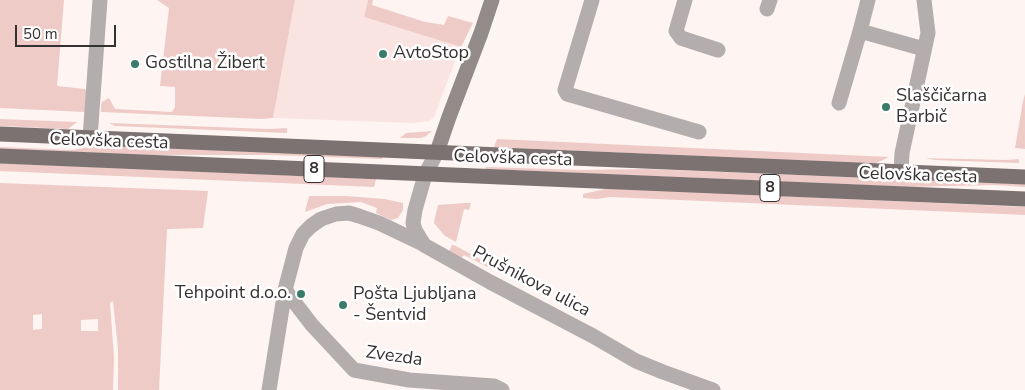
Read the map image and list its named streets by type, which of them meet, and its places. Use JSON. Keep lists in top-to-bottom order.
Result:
{
  "streets": {
    "main road": ["Celovška cesta", "8"],
    "street": ["Prušnikova ulica", "Zvezda"]
  },
  "places": [
    "AvtoStop",
    "Gostilna Žibert",
    "Slaščičarna Barbič",
    "Tehpoint d.o.o.",
    "Pošta Ljubljana - Šentvid"
  ],
  "scale_bar": "50 m"
}
